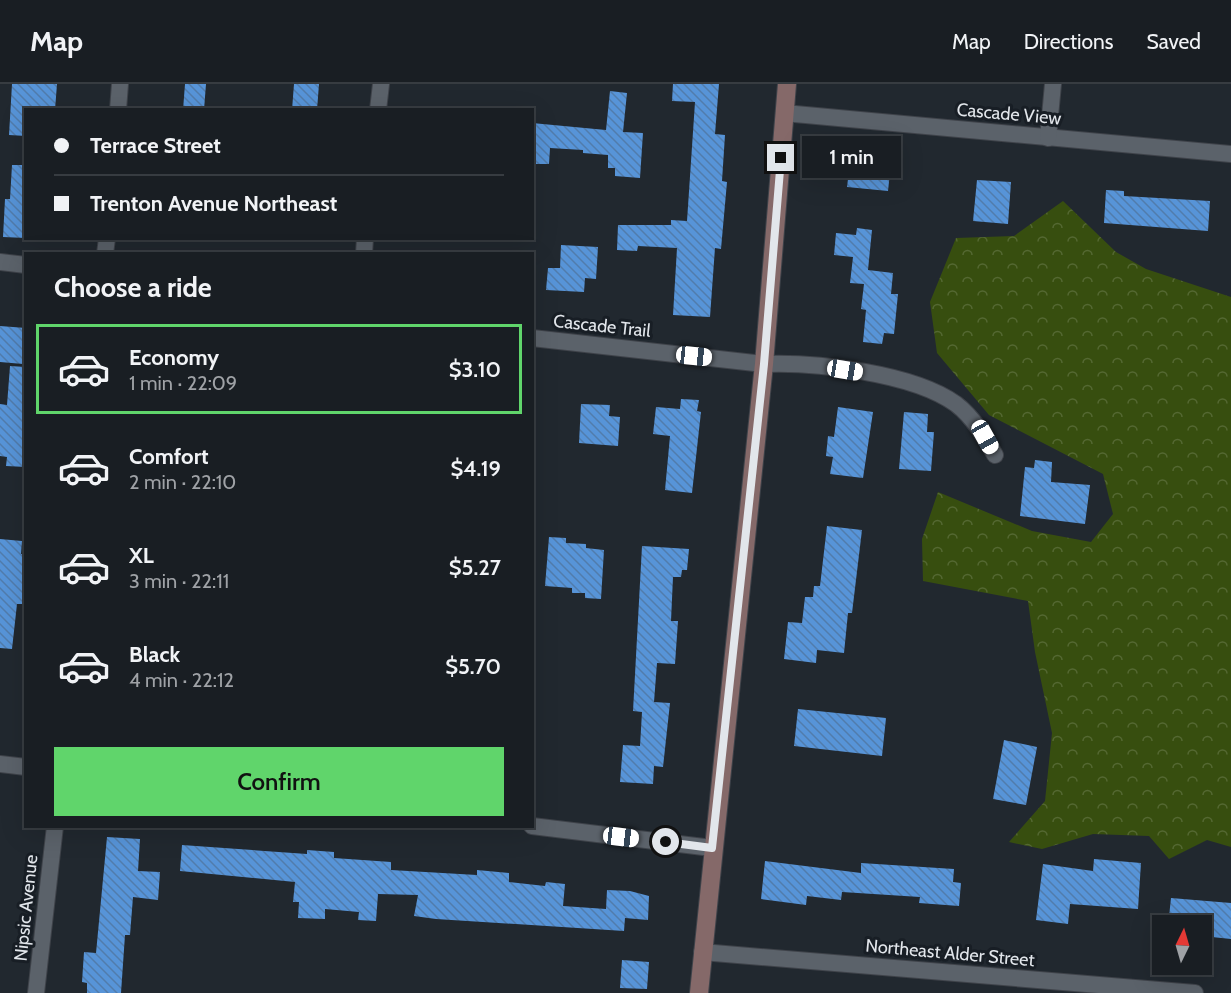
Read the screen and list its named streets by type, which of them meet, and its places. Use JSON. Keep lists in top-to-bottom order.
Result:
{
  "streets": {
    "street": [
      "Cascade View",
      "Cascade Trail",
      "Nipsic Avenue",
      "Northeast Alder Street"
    ]
  },
  "north": "top",
  "page": {
    "header": "Map",
    "nav": ["Map", "Directions", "Saved"],
    "banner": ["Terrace Street", "Trenton Avenue Northeast"],
    "bubble": "1 min",
    "heading": "Choose a ride",
    "list": [
      {
        "name": "Economy",
        "note": "1 min · 22:09",
        "value": "$3.10"
      },
      {
        "name": "Comfort",
        "note": "2 min · 22:10",
        "value": "$4.19"
      },
      {
        "name": "XL",
        "note": "3 min · 22:11",
        "value": "$5.27"
      },
      {
        "name": "Black",
        "note": "4 min · 22:12",
        "value": "$5.70"
      }
    ],
    "buttons": "Confirm"
  }
}
